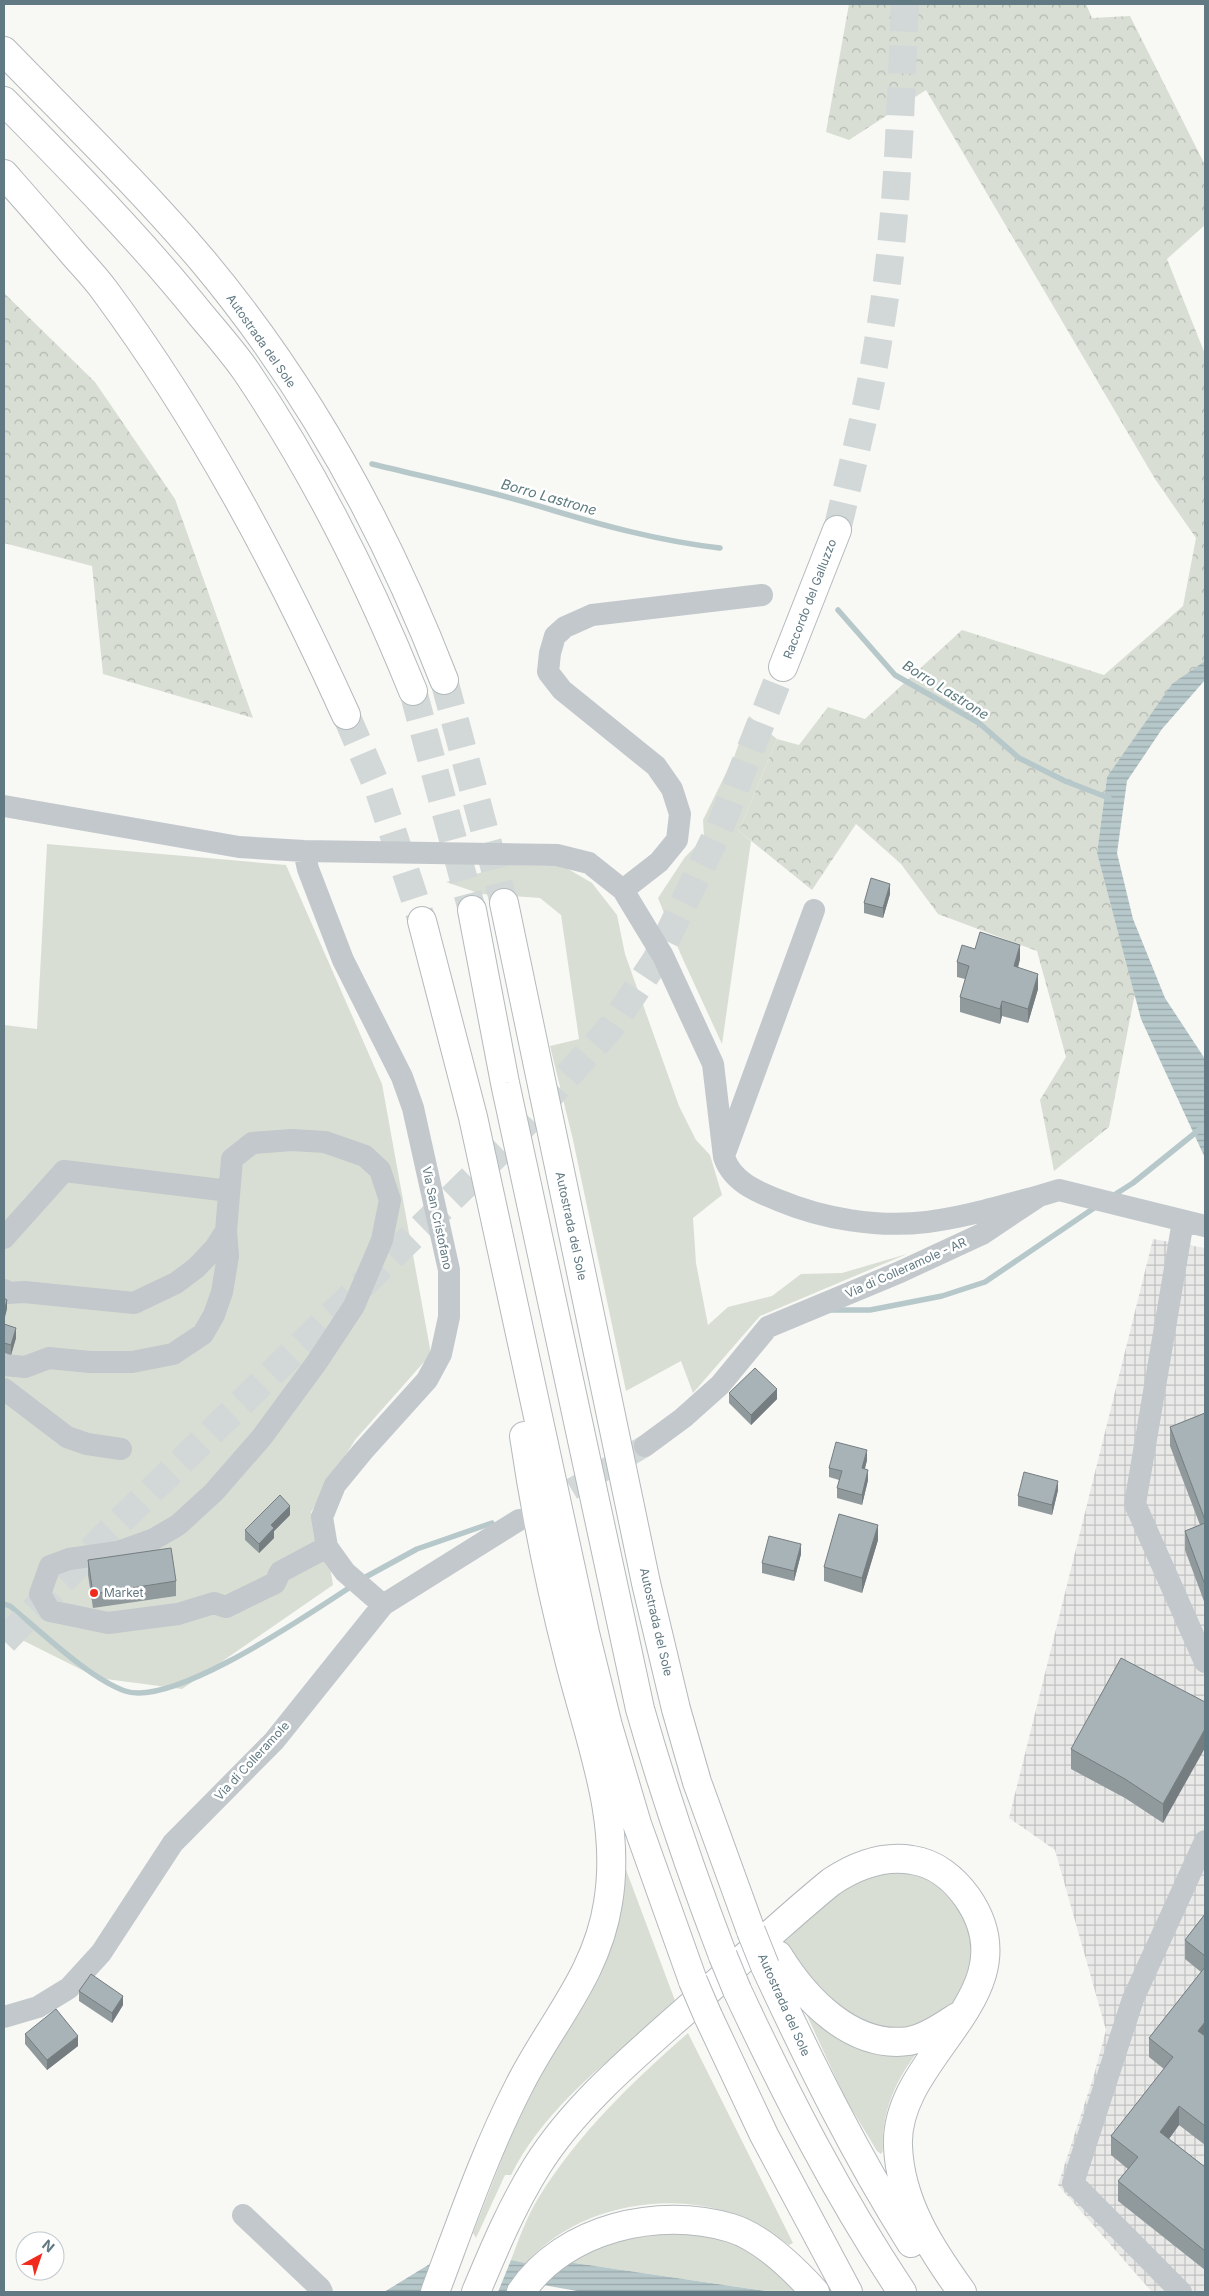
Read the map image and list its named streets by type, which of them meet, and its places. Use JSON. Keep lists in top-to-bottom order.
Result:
{
  "streets": {
    "main road": ["Autostrada del Sole", "Raccordo del Galluzzo"],
    "street": ["Via San Cristofano", "Via di Colleramole - AR", "Via di Colleramole"]
  },
  "crossings": [
    ["Via San Cristofano", "Via di Colleramole"]
  ],
  "water": ["Borro Lastrone"],
  "places": ["Market"],
  "north": "top right"
}
